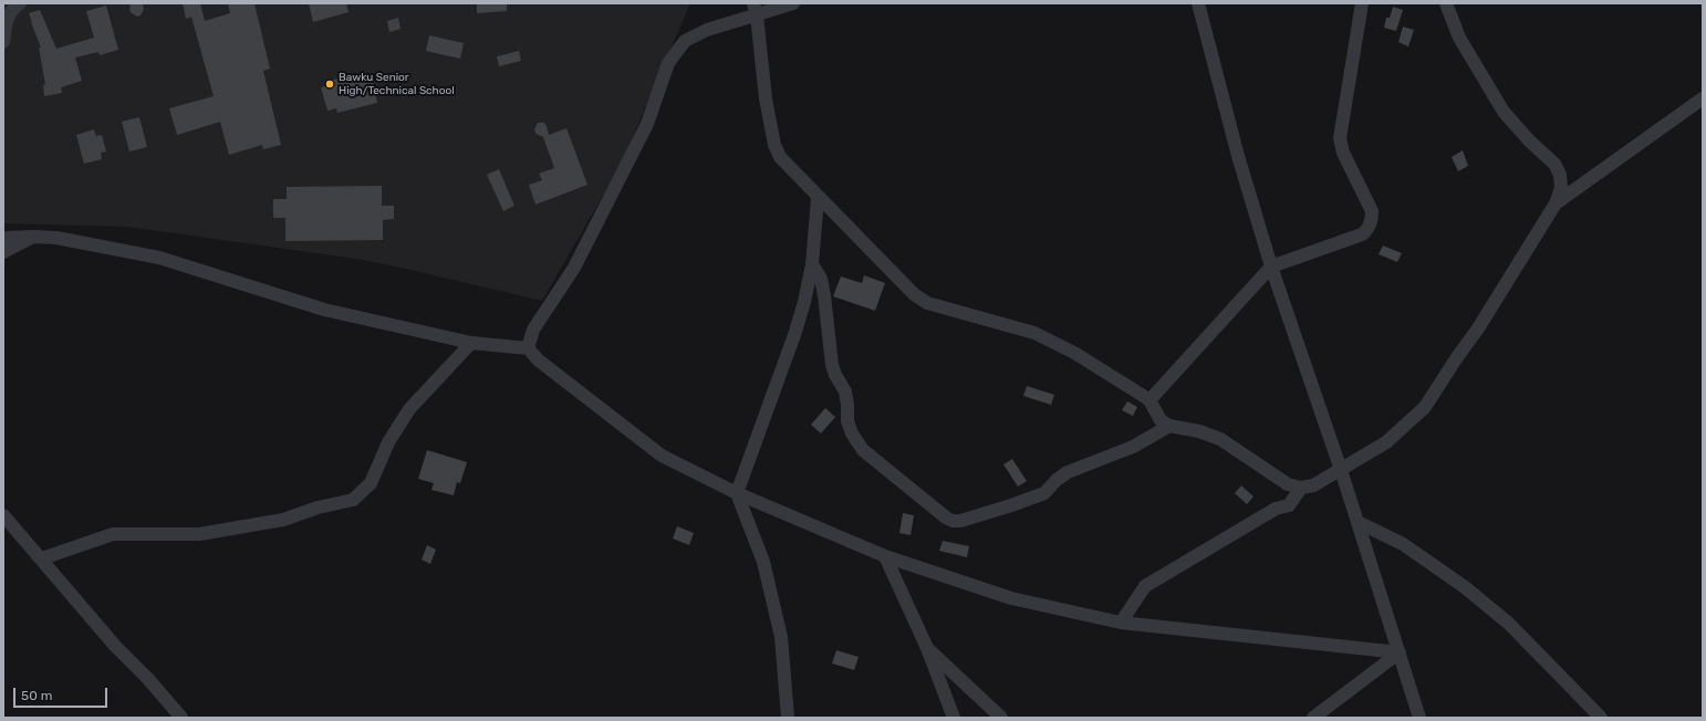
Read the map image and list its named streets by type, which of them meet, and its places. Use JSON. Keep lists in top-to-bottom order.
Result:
{
  "places": ["Bawku Senior High/Technical School"],
  "scale_bar": "50 m"
}
